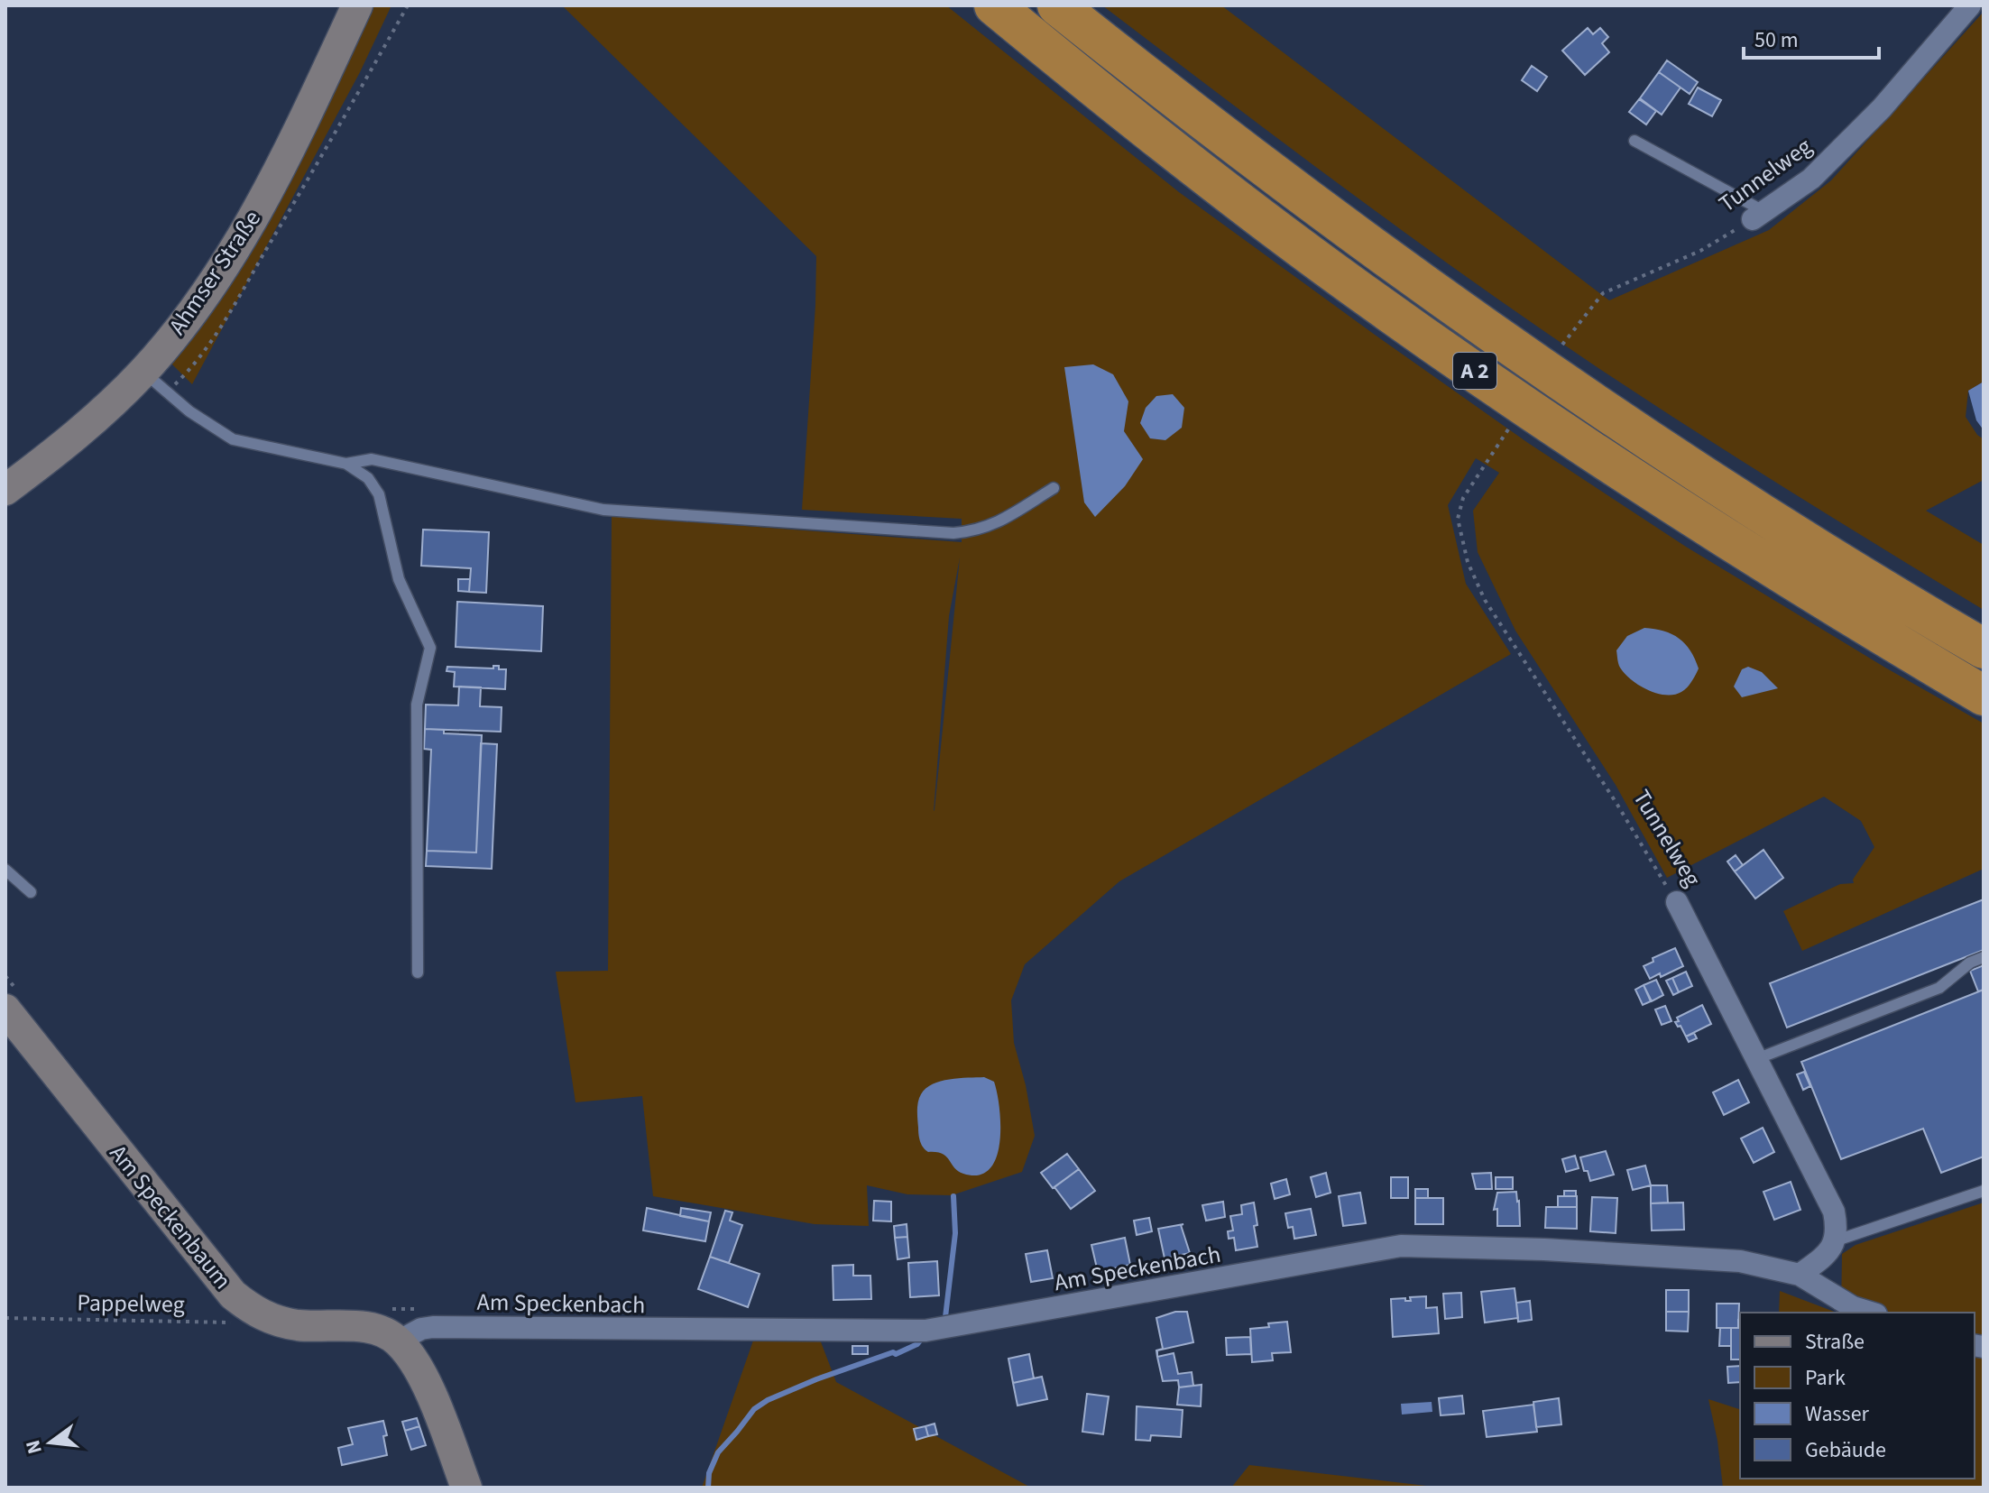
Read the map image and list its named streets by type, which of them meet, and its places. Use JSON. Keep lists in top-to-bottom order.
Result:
{
  "streets": {
    "highway": ["A 2"],
    "main road": ["Ahmser Straße", "Am Speckenbaum"],
    "street": ["Tunnelweg", "Am Speckenbach"],
    "path": ["Pappelweg"]
  },
  "crossings": [
    ["Am Speckenbaum", "Am Speckenbach"],
    ["Am Speckenbaum", "Pappelweg"]
  ],
  "legend": [
    "Straße",
    "Park",
    "Wasser",
    "Gebäude"
  ],
  "scale_bar": "50 m",
  "north": "left"
}
